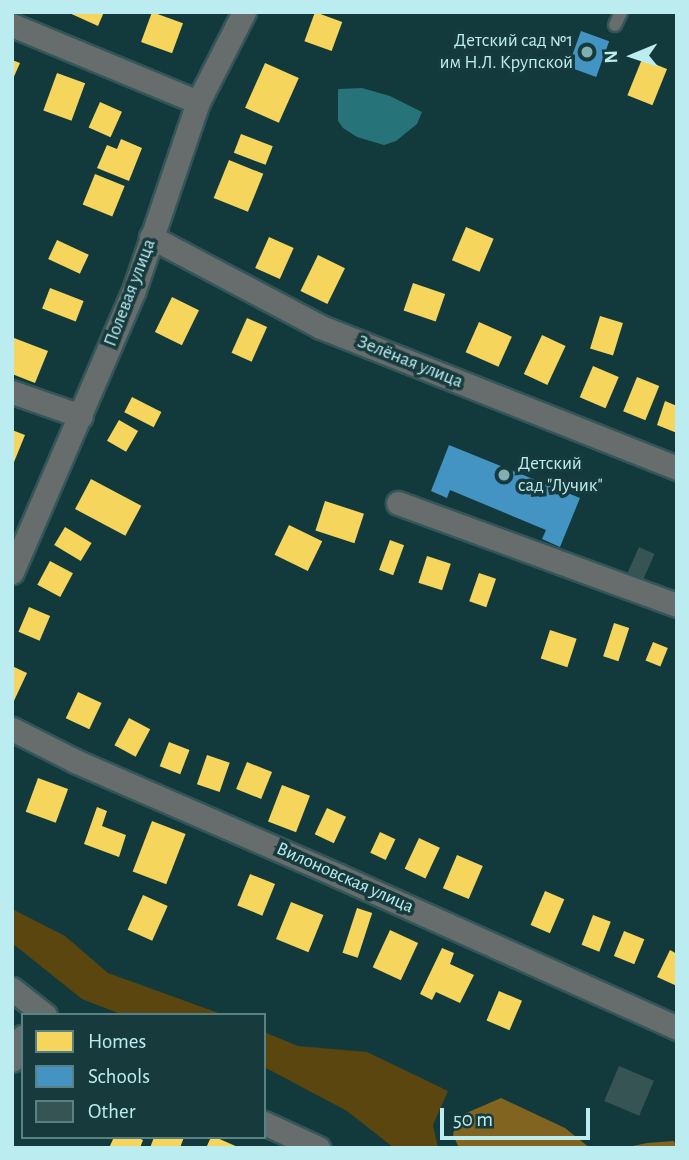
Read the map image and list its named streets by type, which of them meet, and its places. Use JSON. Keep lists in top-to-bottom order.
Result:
{
  "streets": {
    "street": ["Полевая улица", "Зелёная улица", "Вилоновская улица"]
  },
  "crossings": [
    ["Полевая улица", "Зелёная улица"]
  ],
  "places": ["Детский сад №1 им Н.Л. Крупской", "Детский сад \"Лучик\""],
  "legend": ["Homes", "Schools", "Other"],
  "scale_bar": "50 m",
  "north": "left"
}
